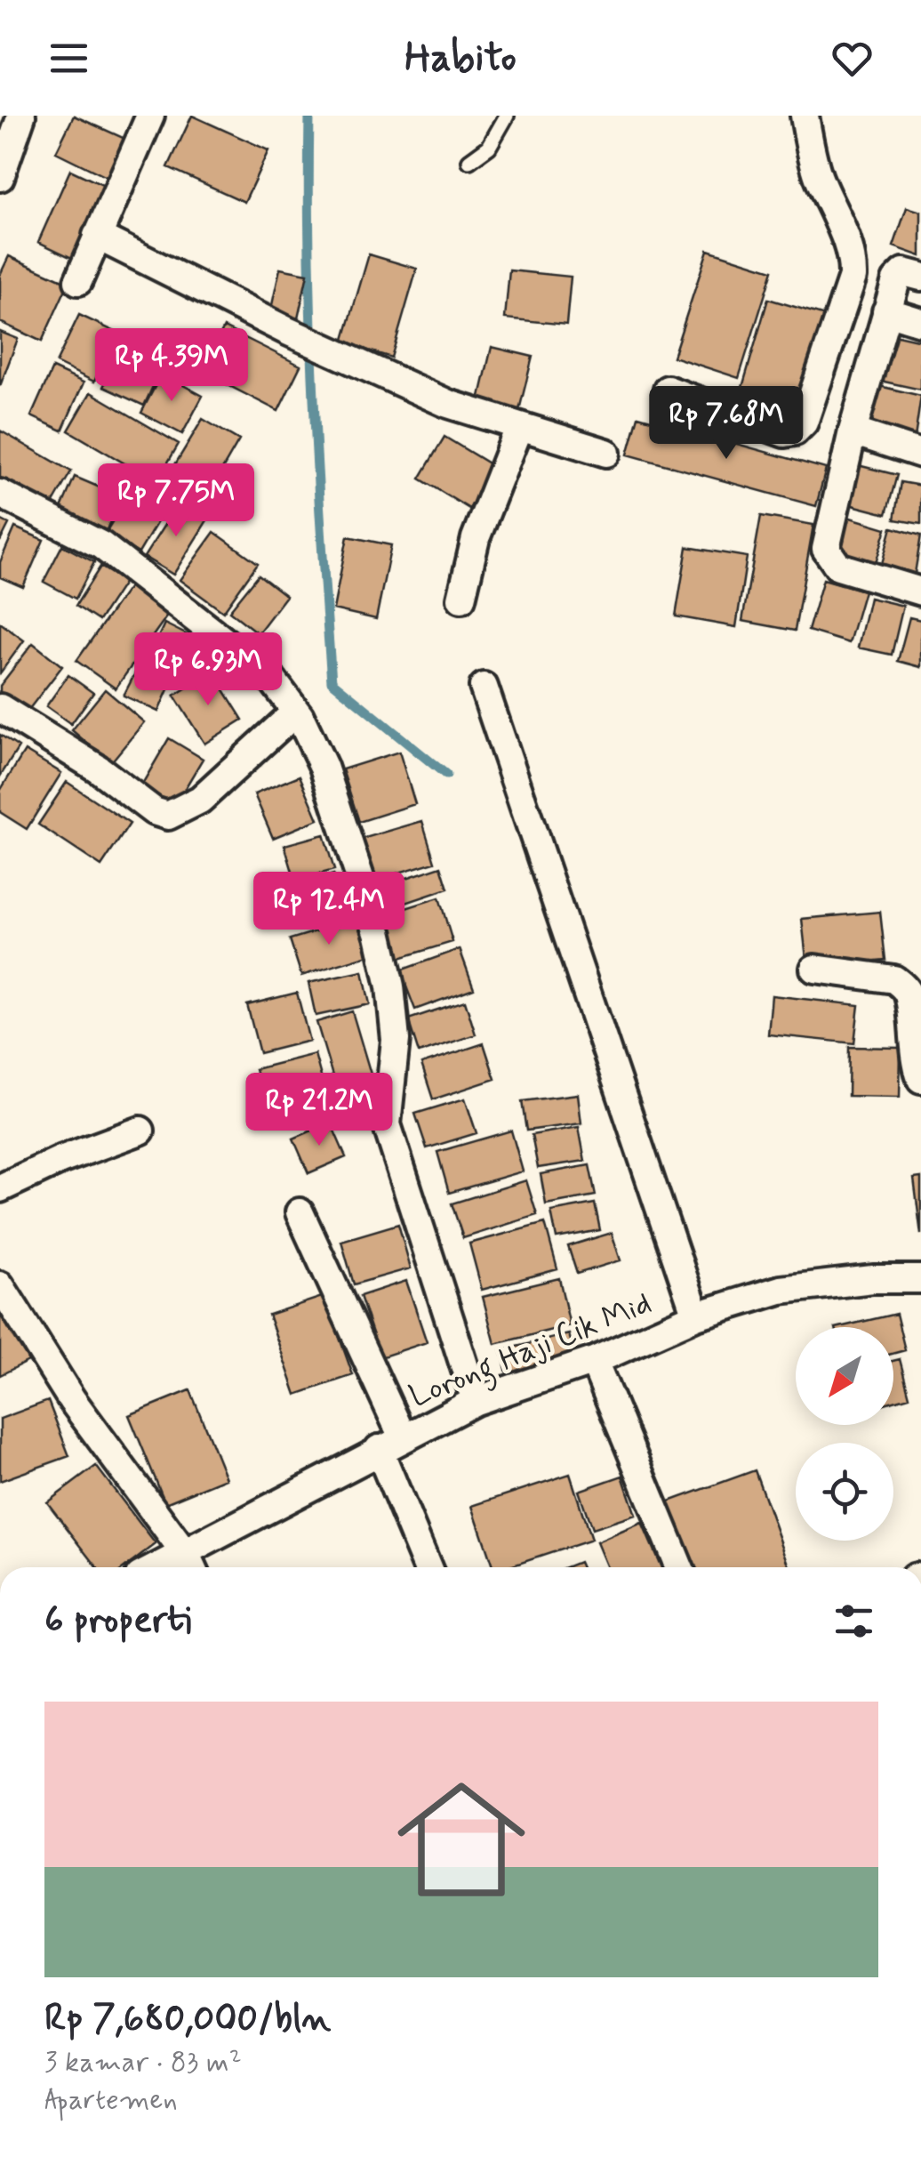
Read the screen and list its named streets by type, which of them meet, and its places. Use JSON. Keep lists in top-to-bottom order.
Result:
{
  "streets": {
    "street": ["Lorong Haji Cik Mid"]
  },
  "north": "bottom left",
  "page": {
    "header": "Habito",
    "price": [
      "Rp 4.39M",
      "Rp 7.68M",
      "Rp 7.75M",
      "Rp 6.93M",
      "Rp 12.4M",
      "Rp 21.2M"
    ],
    "heading": "6 properti",
    "list": [
      {
        "name": "Rp 7,680,000/bln",
        "note": "3 kamar · 83 m² · Apartemen"
      }
    ]
  }
}
